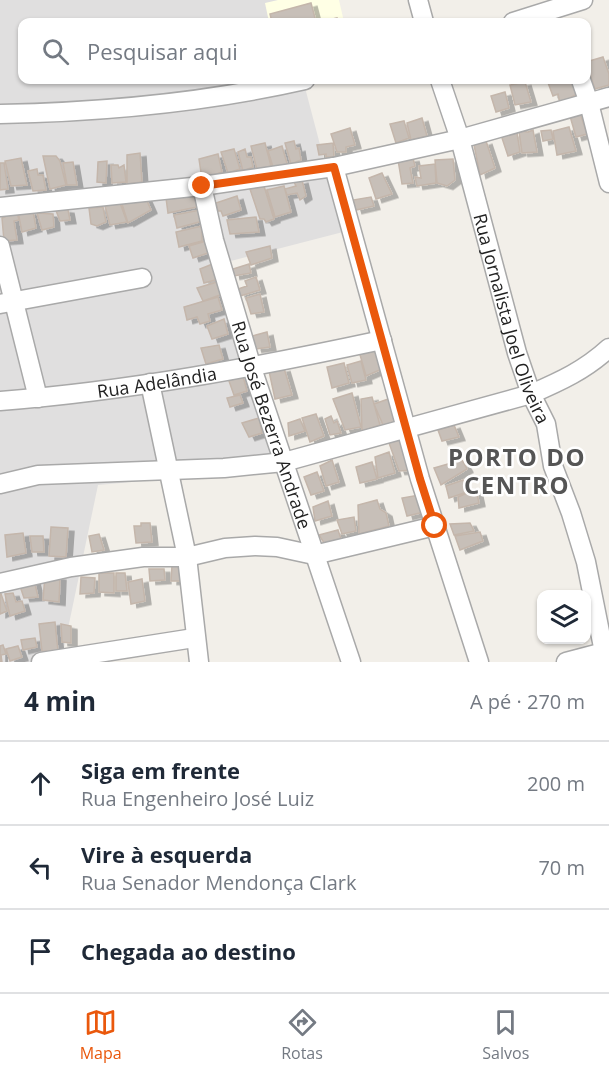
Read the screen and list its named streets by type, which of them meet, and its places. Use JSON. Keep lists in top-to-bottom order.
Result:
{
  "streets": {
    "street": ["Rua Jornalista Joel Oliveira", "Rua Adelândia", "Rua José Bezerra Andrade"]
  },
  "crossings": [
    ["Rua Adelândia", "Rua José Bezerra Andrade"]
  ],
  "districts": ["PORTO DO CENTRO"],
  "page": {
    "search": "Pesquisar aqui",
    "heading": ["4 min", "A pé · 270 m"],
    "list": [
      ["Siga em frente", "Rua Engenheiro José Luiz", "200 m"],
      ["Vire à esquerda", "Rua Senador Mendonça Clark", "70 m"],
      "Chegada ao destino"
    ],
    "nav": ["Mapa", "Rotas", "Salvos"]
  }
}
